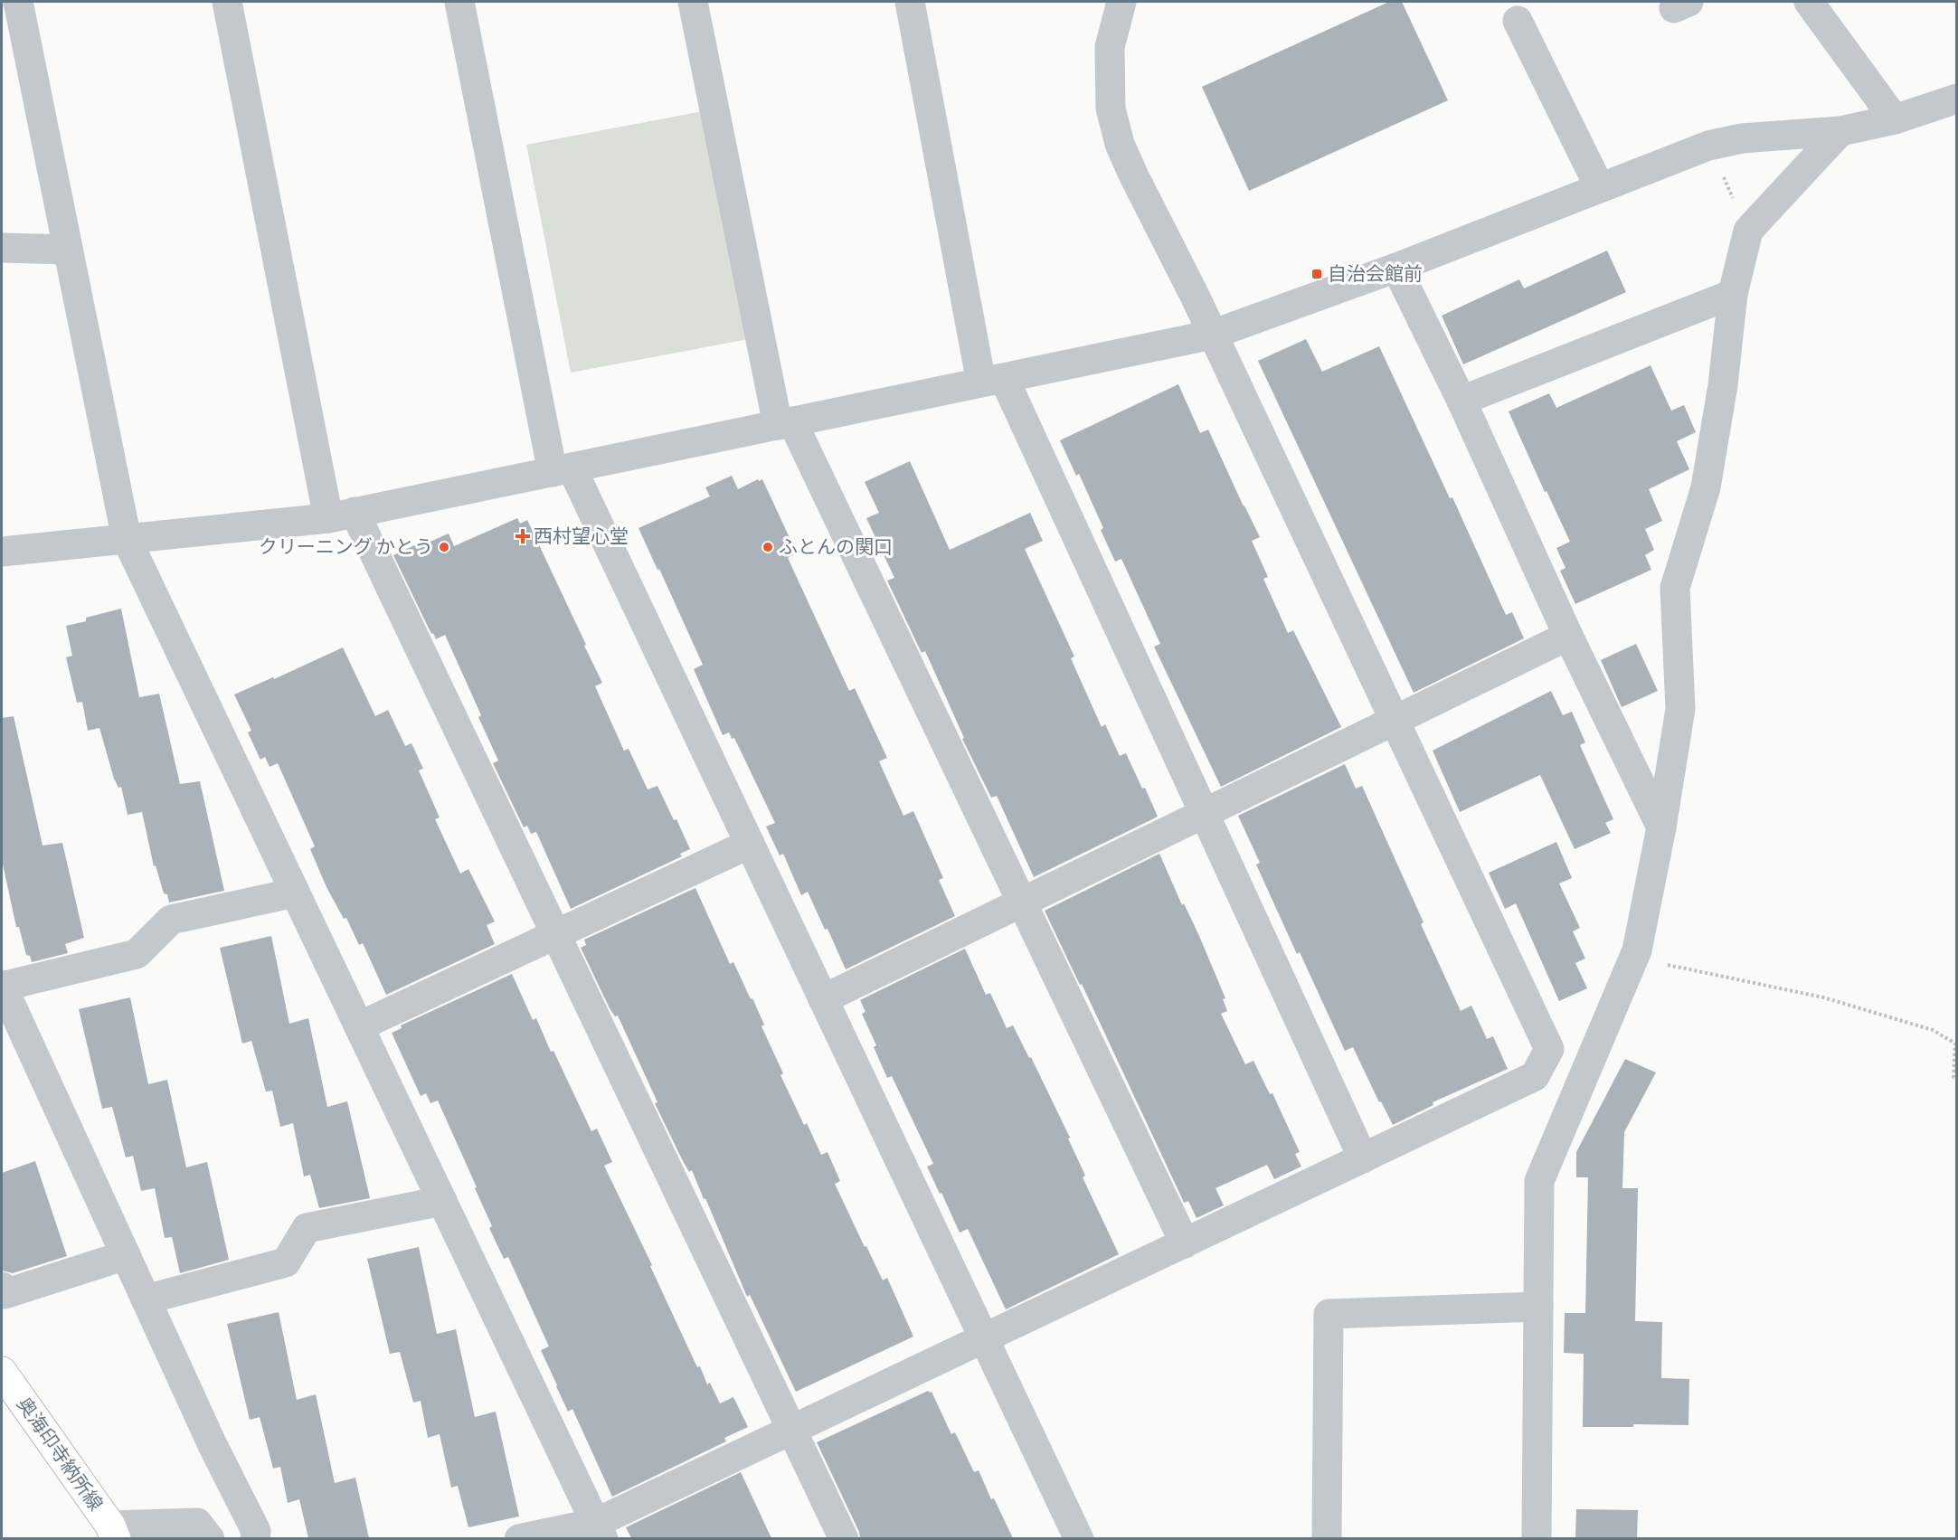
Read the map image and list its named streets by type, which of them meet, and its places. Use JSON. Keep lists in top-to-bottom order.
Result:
{
  "streets": {
    "main road": ["奥海印寺納所線"]
  },
  "places": {
    "transit": ["自治会館前"],
    "health": ["西村望心堂"],
    "other": ["クリーニング かとう", "ふとんの関口"]
  }
}
